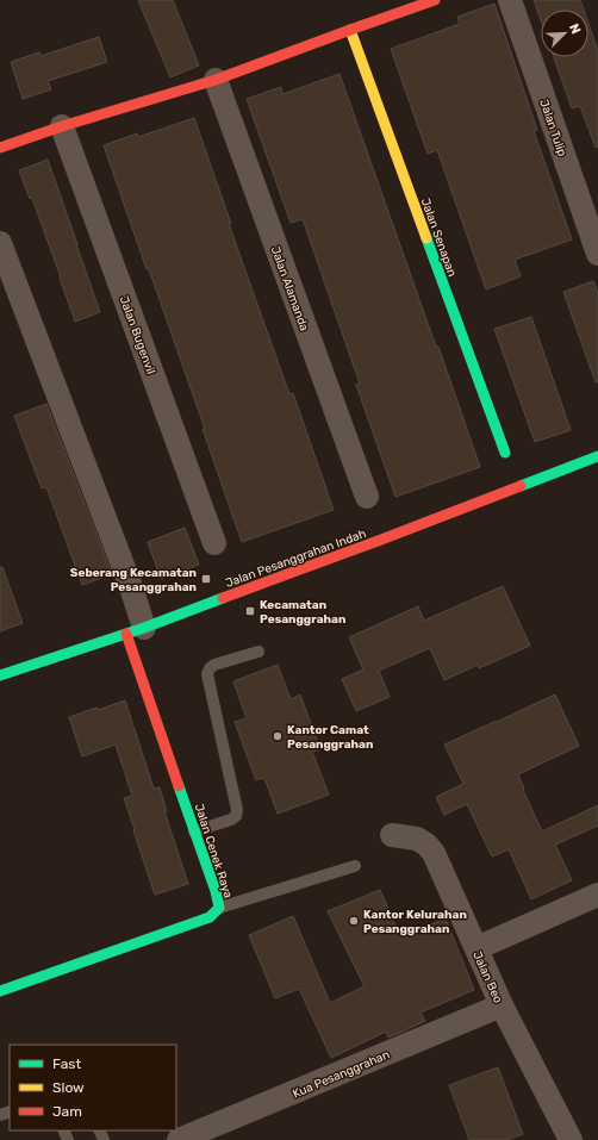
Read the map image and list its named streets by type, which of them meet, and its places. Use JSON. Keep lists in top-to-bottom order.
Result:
{
  "streets": {
    "street": [
      "Jalan Tulip",
      "Jalan Senapan",
      "Jalan Alamanda",
      "Jalan Bugenvil",
      "Jalan Pesanggrahan Indah",
      "Jalan Cenek Raya",
      "Jalan Beo",
      "Kua Pesanggrahan"
    ]
  },
  "crossings": [
    ["Jalan Pesanggrahan Indah", "Jalan Cenek Raya"],
    ["Jalan Beo", "Kua Pesanggrahan"]
  ],
  "places": {
    "transit": ["Seberang Kecamatan Pesanggrahan", "Kecamatan Pesanggrahan"],
    "other": ["Kantor Camat Pesanggrahan", "Kantor Kelurahan Pesanggrahan"]
  },
  "legend": ["Fast", "Slow", "Jam"],
  "north": "top right"
}
